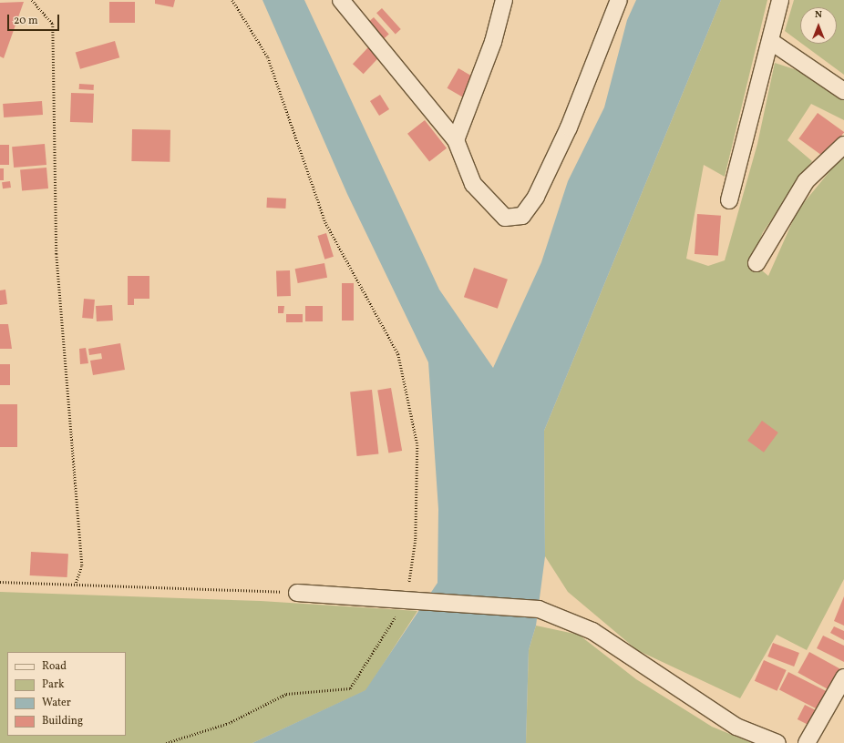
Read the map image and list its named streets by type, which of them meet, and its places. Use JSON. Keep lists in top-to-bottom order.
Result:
{
  "legend": [
    "Road",
    "Park",
    "Water",
    "Building"
  ],
  "scale_bar": "20 m",
  "north": "top"
}
